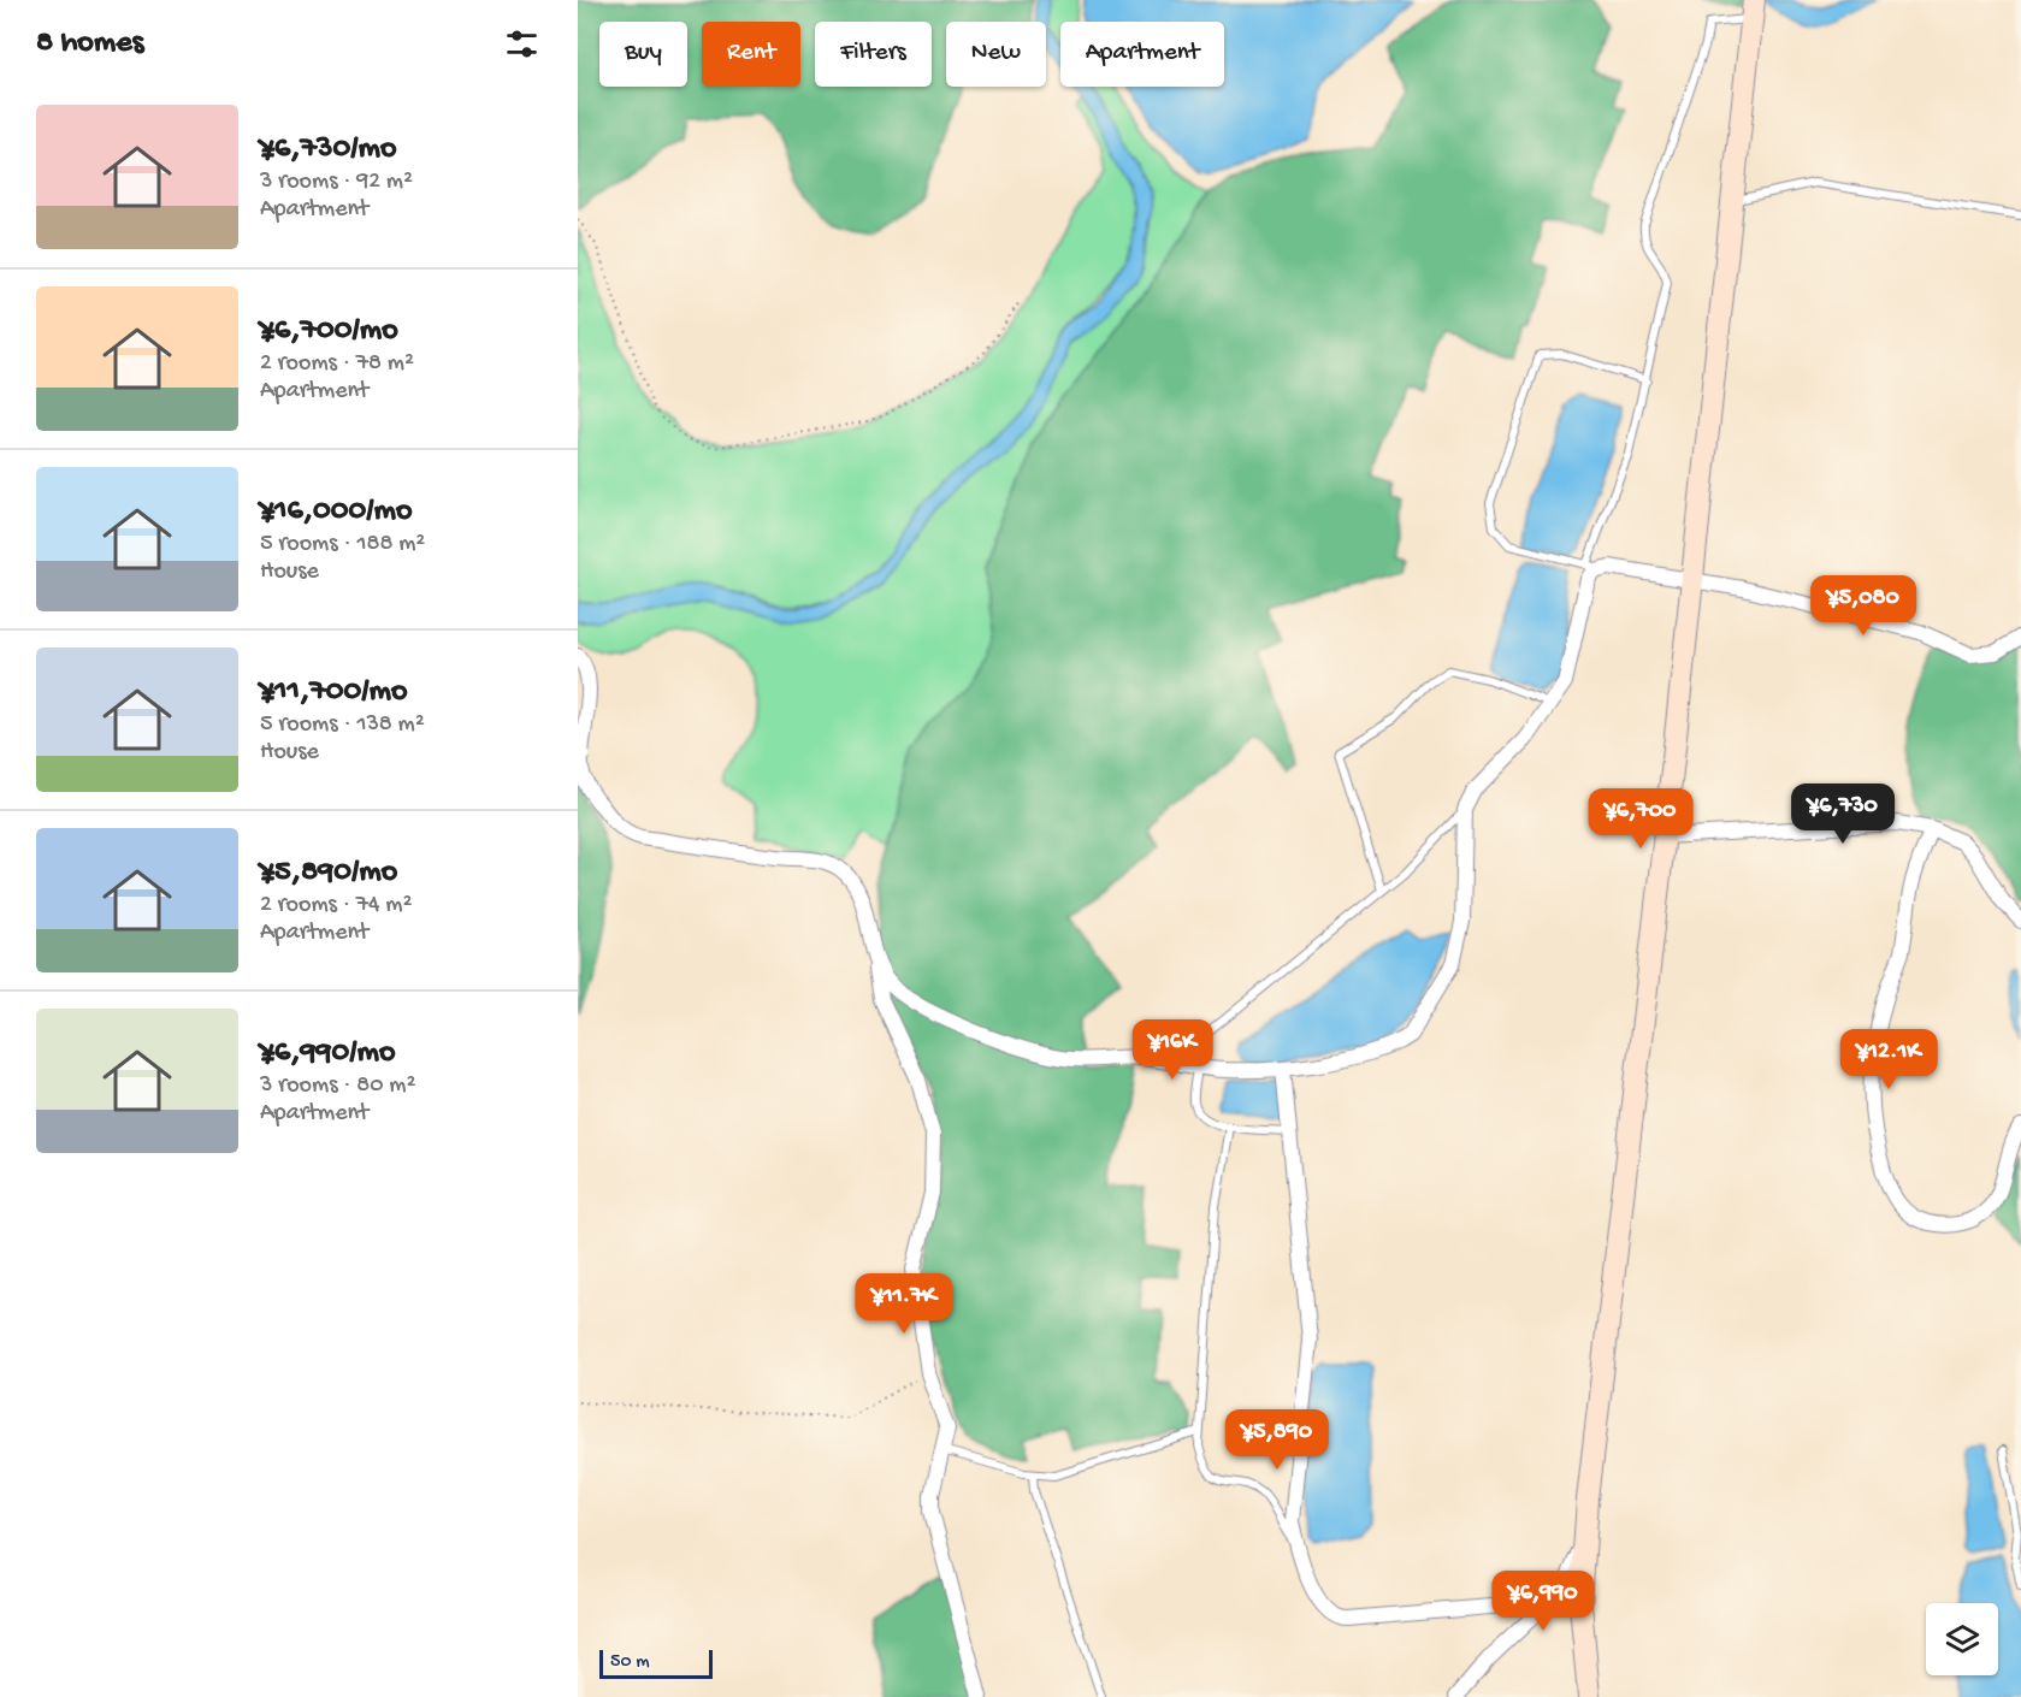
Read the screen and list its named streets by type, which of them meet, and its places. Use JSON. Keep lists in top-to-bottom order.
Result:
{
  "scale_bar": "50 m",
  "page": {
    "heading": "8 homes",
    "chip": [
      "Buy",
      "Rent",
      "Filters",
      "New",
      "Apartment"
    ],
    "list": [
      {
        "name": "¥6,730/mo",
        "note": "3 rooms · 92 m² · Apartment"
      },
      {
        "name": "¥6,700/mo",
        "note": "2 rooms · 78 m² · Apartment"
      },
      {
        "name": "¥16,000/mo",
        "note": "5 rooms · 188 m² · House"
      },
      {
        "name": "¥11,700/mo",
        "note": "5 rooms · 138 m² · House"
      },
      {
        "name": "¥5,890/mo",
        "note": "2 rooms · 74 m² · Apartment"
      },
      {
        "name": "¥6,990/mo",
        "note": "3 rooms · 80 m² · Apartment"
      }
    ],
    "price": [
      "¥5,080",
      "¥6,730",
      "¥6,700",
      "¥16K",
      "¥12.1K",
      "¥11.7K",
      "¥5,890",
      "¥6,990"
    ],
    "scale": "50 m"
  }
}
